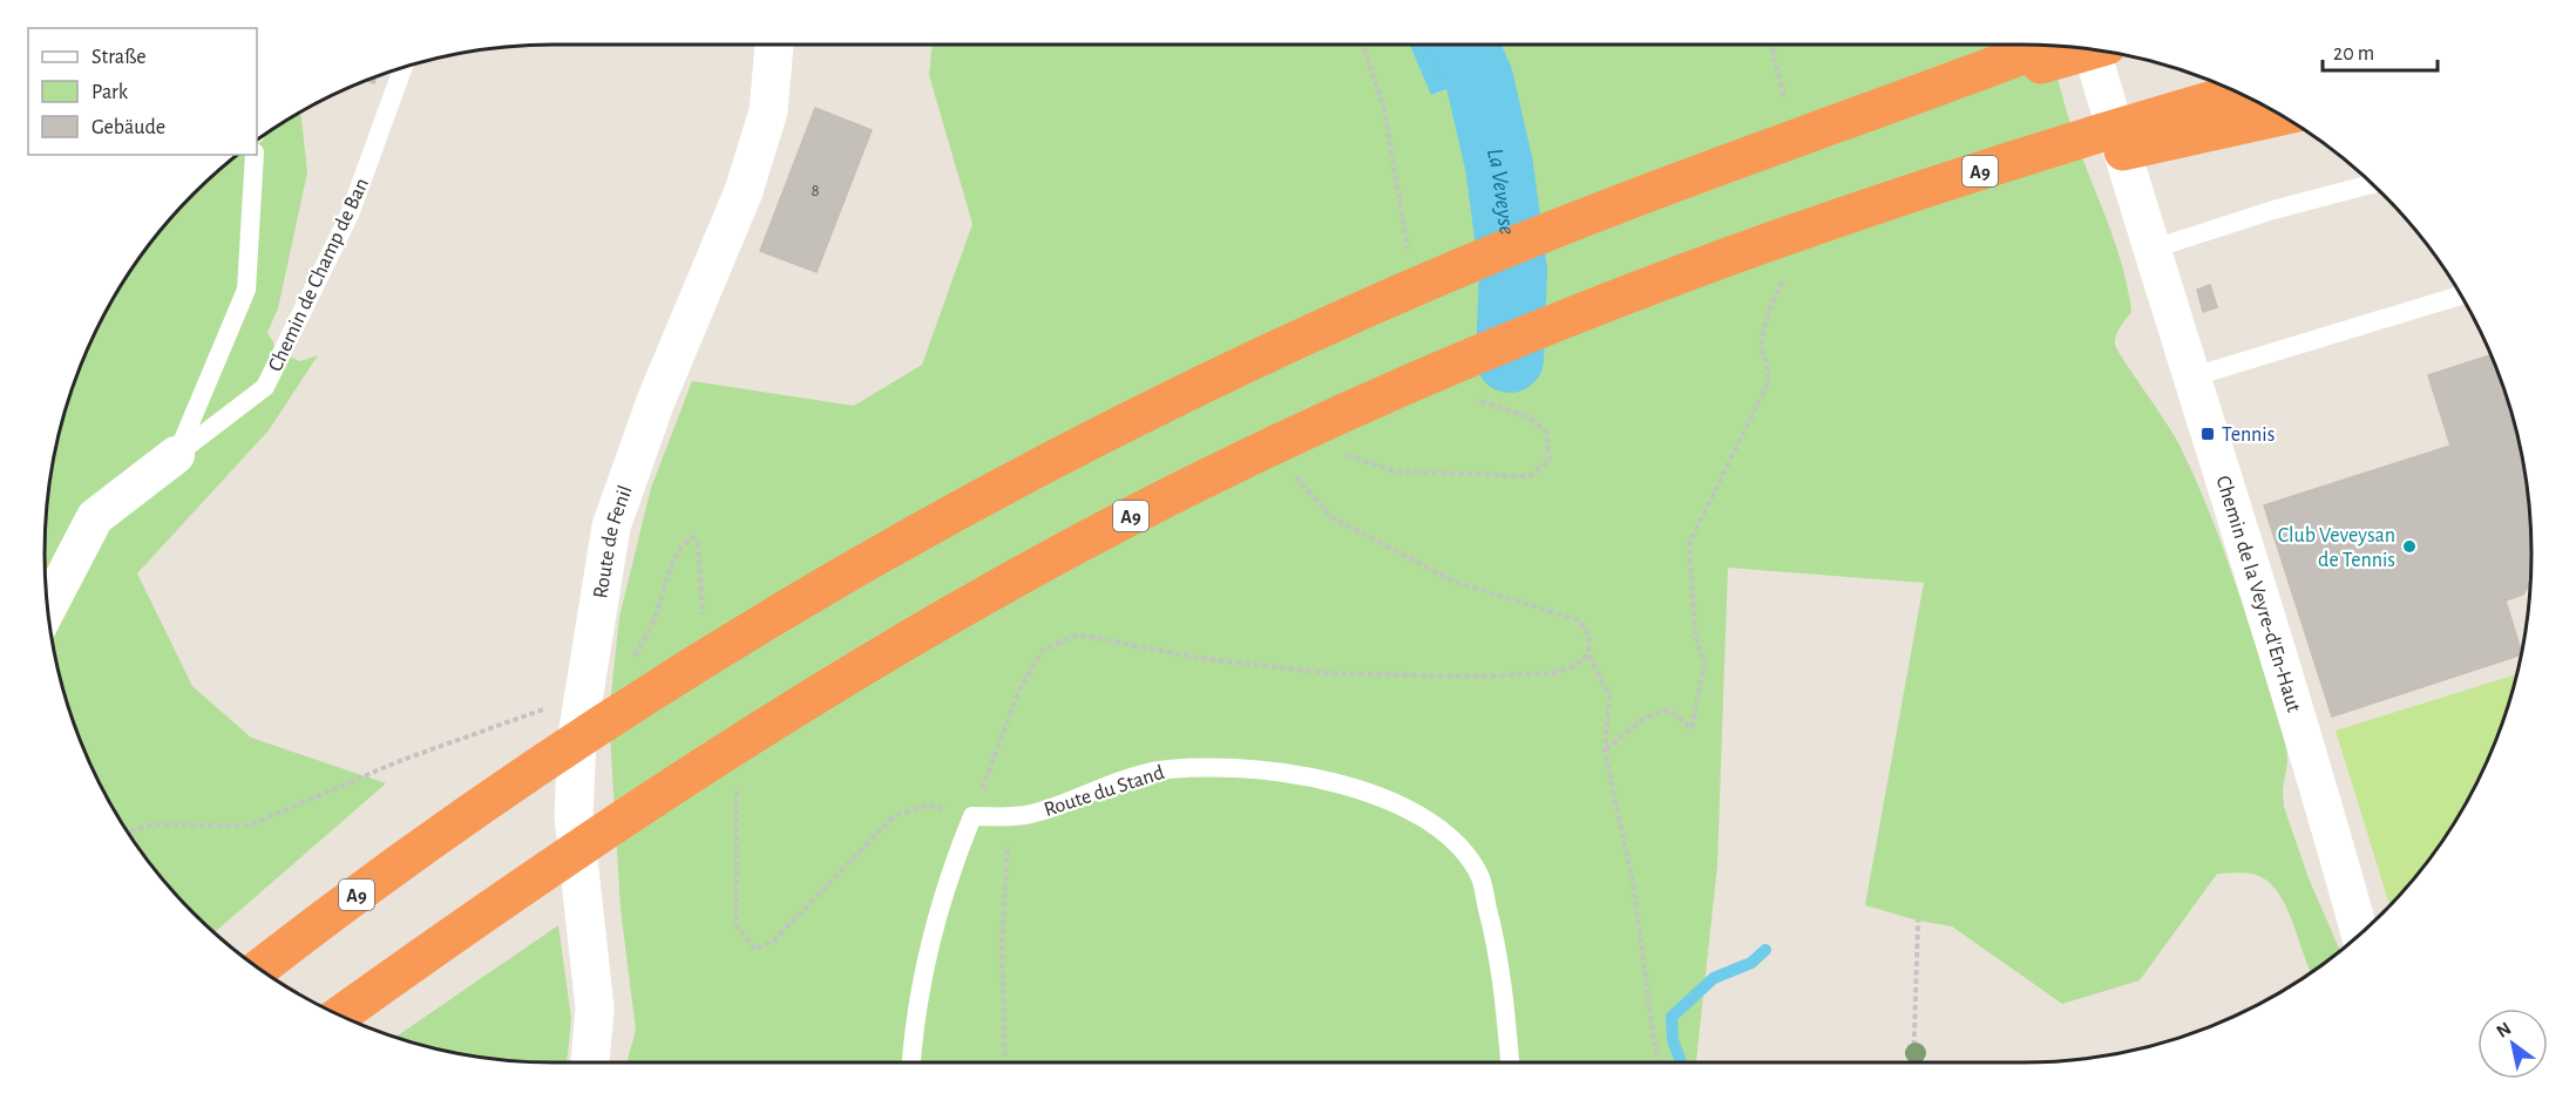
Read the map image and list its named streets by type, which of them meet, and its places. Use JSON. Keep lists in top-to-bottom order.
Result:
{
  "streets": {
    "highway": ["A9"],
    "street": ["Route de Fenil", "Chemin de la Veyre-d'En-Haut"],
    "lane": ["Chemin de Champ de Ban", "Route du Stand"]
  },
  "water": ["La Veveyse"],
  "places": {
    "transit": ["Tennis"],
    "other": ["Club Veveysan de Tennis"]
  },
  "house_numbers": ["8"],
  "legend": ["Straße", "Park", "Gebäude"],
  "scale_bar": "20 m",
  "north": "top left"
}
